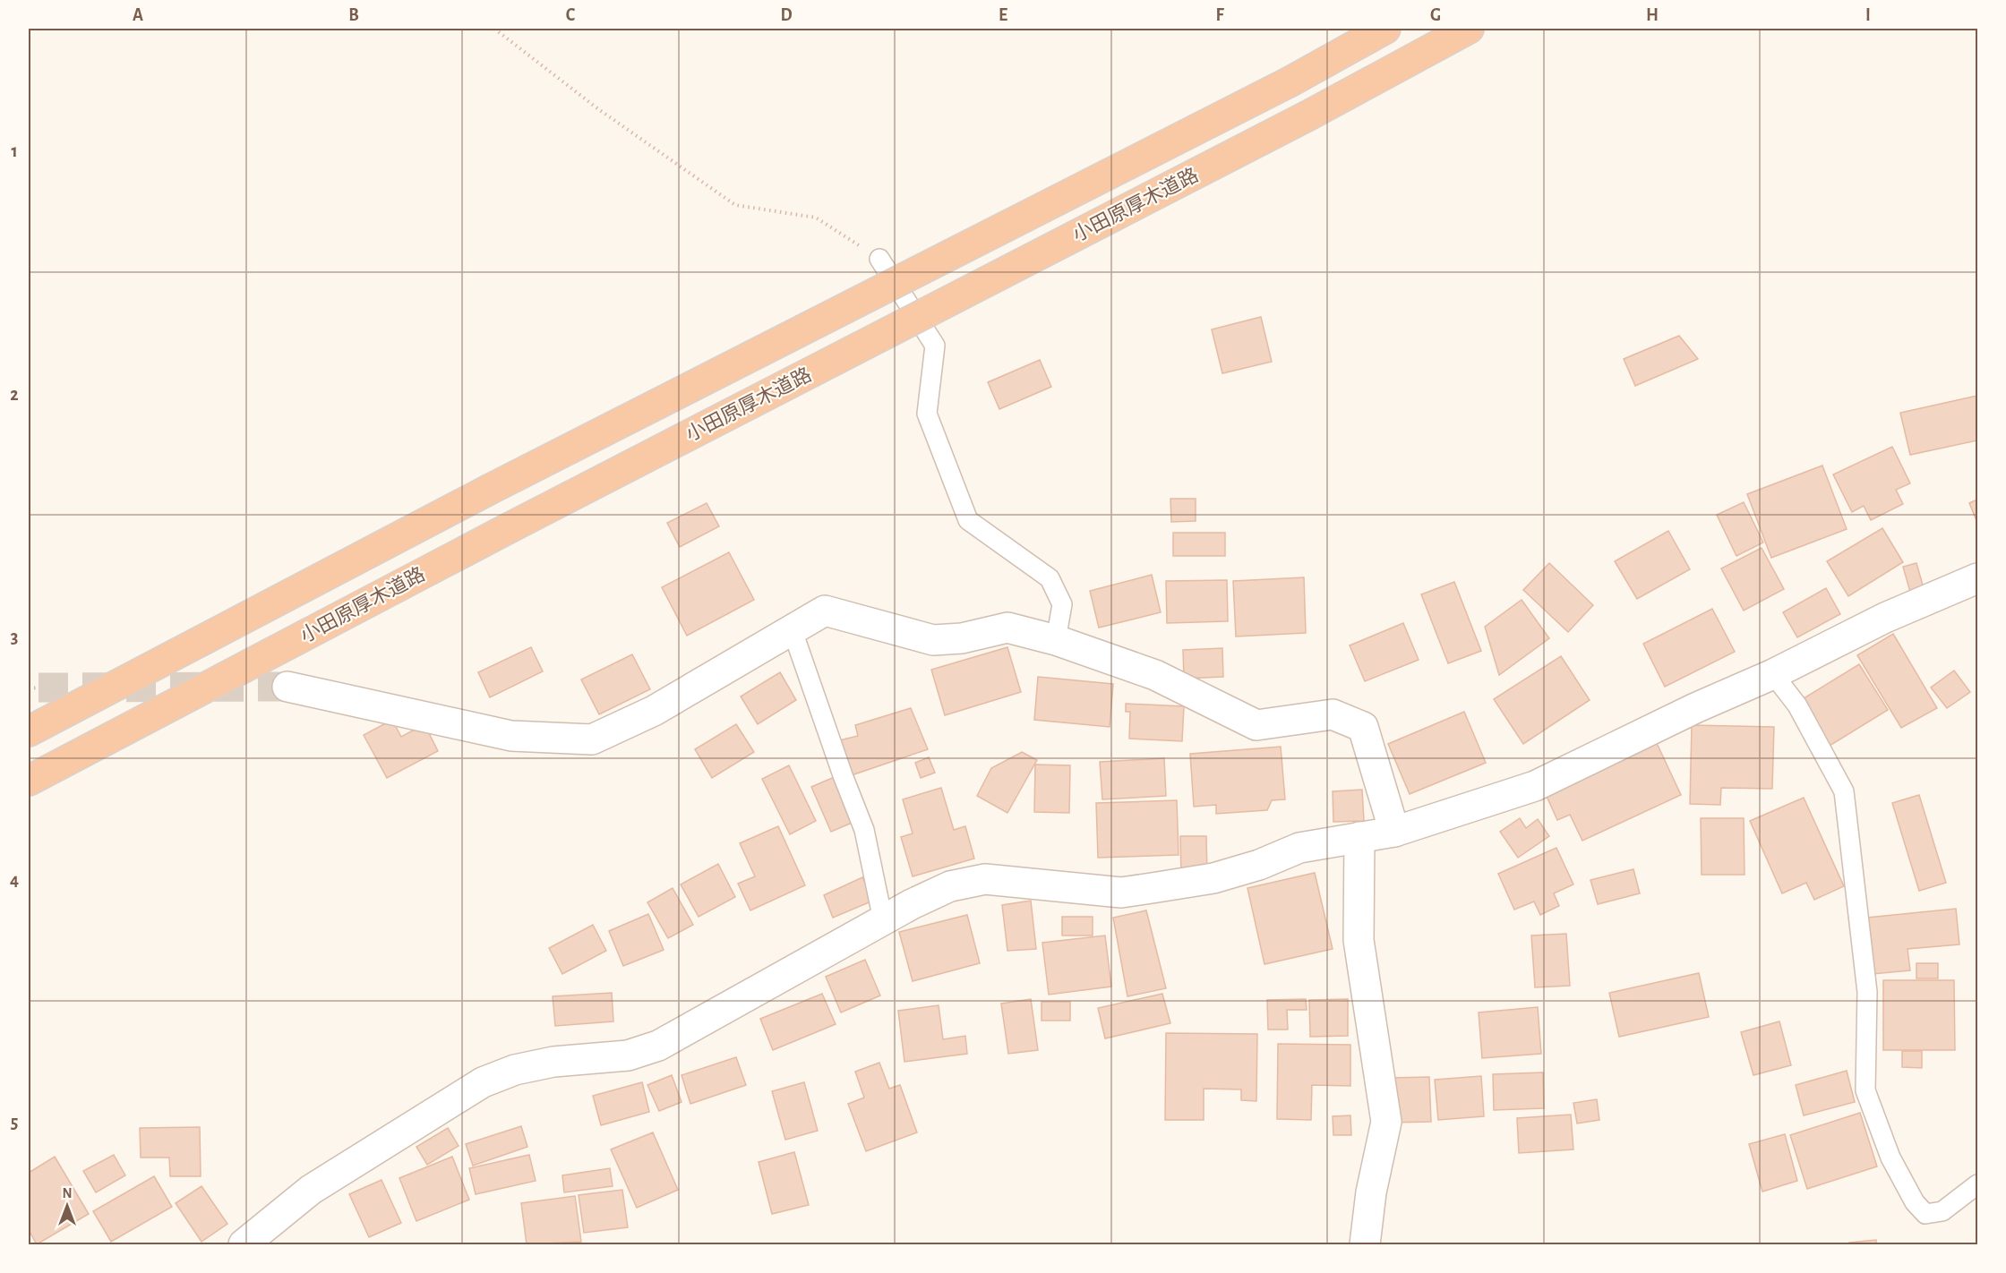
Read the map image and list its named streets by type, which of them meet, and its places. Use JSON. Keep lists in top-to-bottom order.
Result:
{
  "streets": {
    "highway": ["小田原厚木道路"]
  },
  "north": "top",
  "grid": {
    "columns": [
      "A",
      "B",
      "C",
      "D",
      "E",
      "F",
      "G",
      "H",
      "I"
    ],
    "rows": [
      "1",
      "2",
      "3",
      "4",
      "5"
    ]
  }
}
